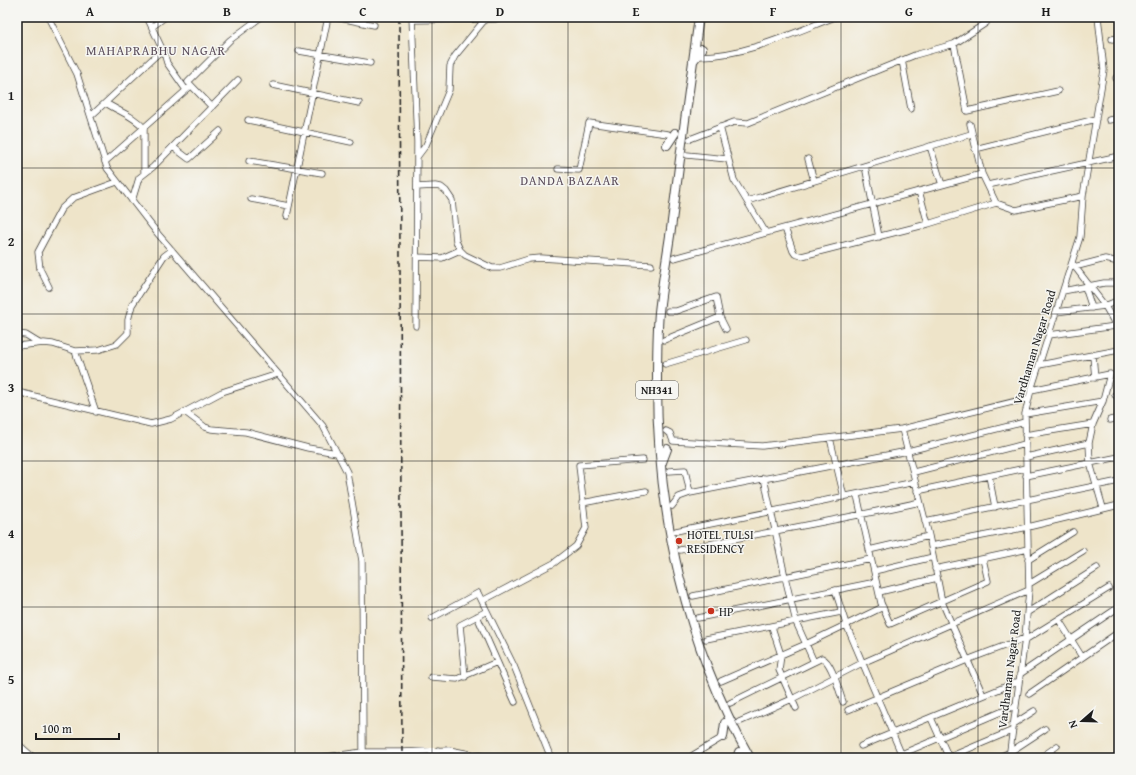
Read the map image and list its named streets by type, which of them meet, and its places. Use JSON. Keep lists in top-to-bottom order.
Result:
{
  "streets": {
    "highway": ["NH341"],
    "street": ["Vardhaman Nagar Road"]
  },
  "districts": ["MAHAPRABHU NAGAR", "DANDA BAZAAR"],
  "places": ["HOTEL TULSI RESIDENCY", "HP"],
  "scale_bar": "100 m",
  "north": "left",
  "grid": {
    "columns": [
      "A",
      "B",
      "C",
      "D",
      "E",
      "F",
      "G",
      "H"
    ],
    "rows": [
      "1",
      "2",
      "3",
      "4",
      "5"
    ]
  }
}
